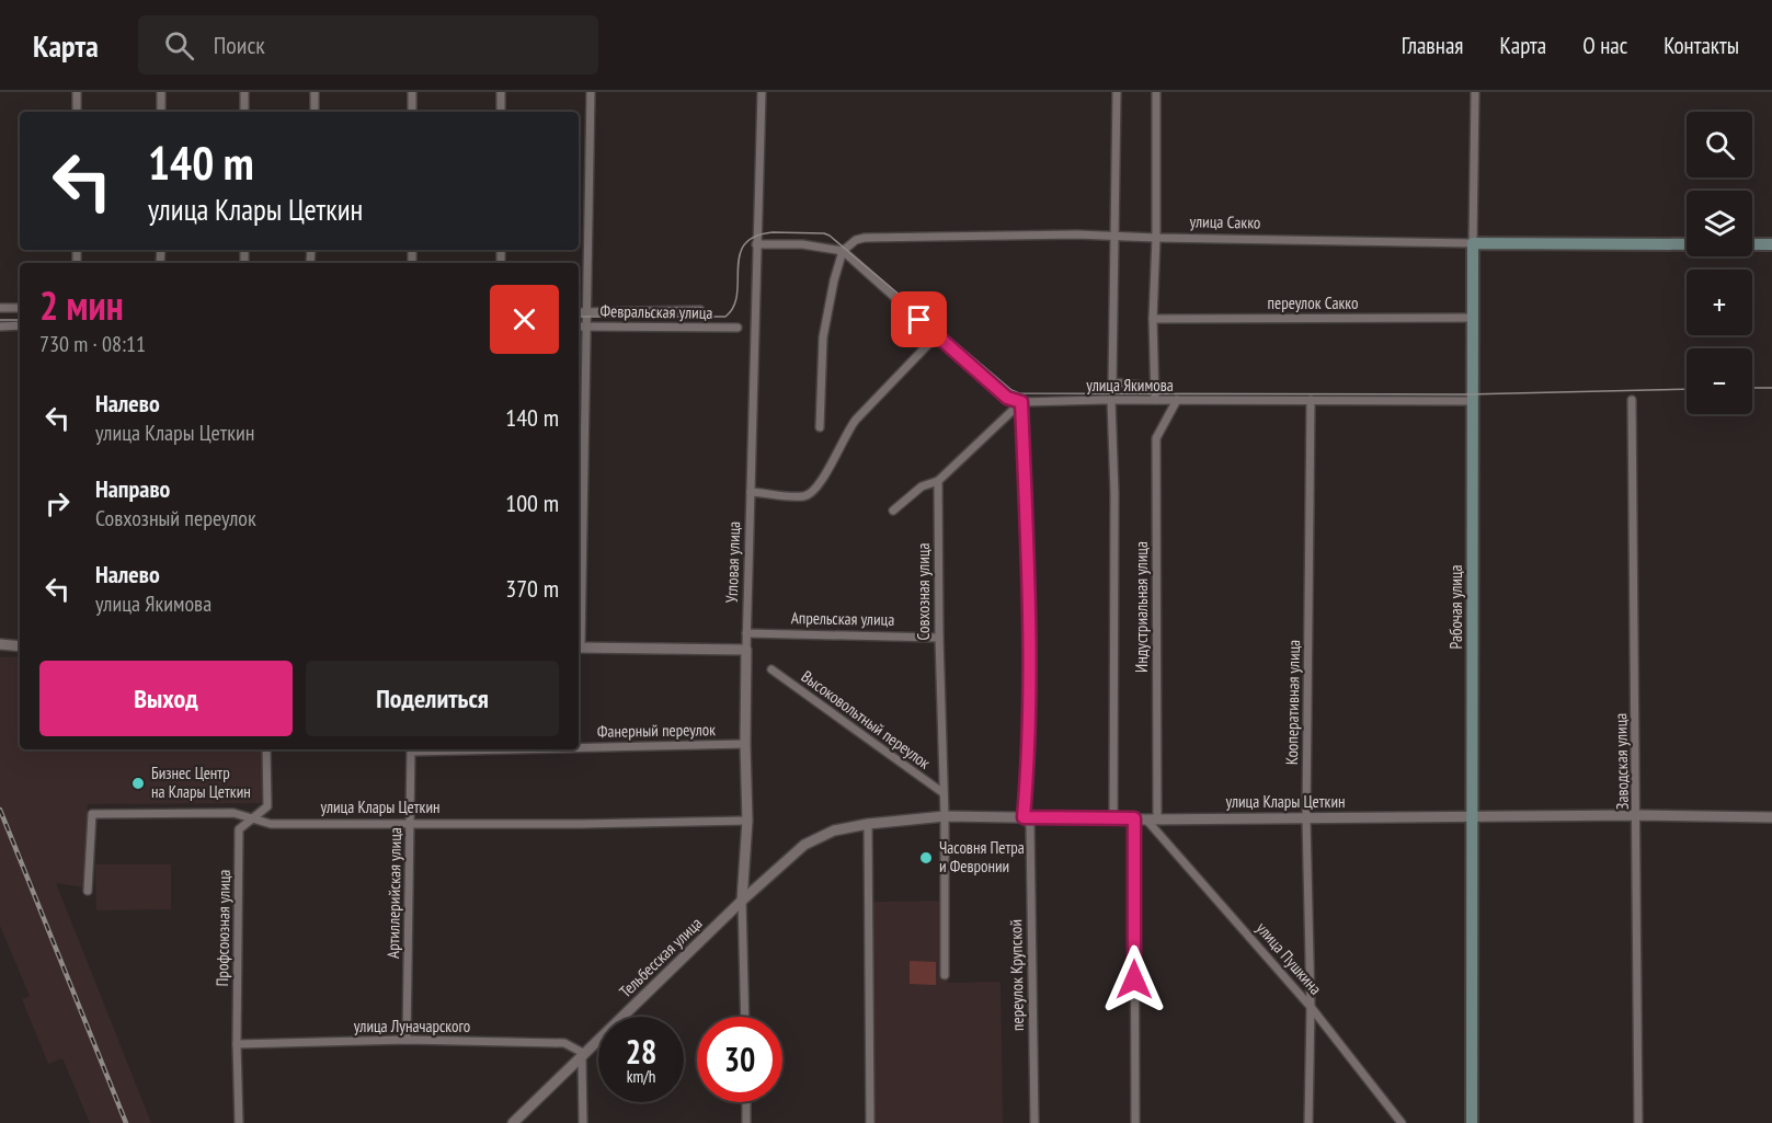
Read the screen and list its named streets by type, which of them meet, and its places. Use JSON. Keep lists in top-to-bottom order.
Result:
{
  "streets": {
    "main road": ["улица Сакко", "Рабочая улица"],
    "street": [
      "переулок Сакко",
      "Февральская улица",
      "улица Якимова",
      "Угловая улица",
      "Совхозная улица",
      "Индустриальная улица",
      "Апрельская улица",
      "Кооперативная улица",
      "Высоковольтный переулок",
      "Фанерный переулок",
      "Заводская улица",
      "улица Клары Цеткин",
      "Артиллерийская улица",
      "Профсоюзная улица",
      "Тельбесская улица",
      "улица Пушкина",
      "переулок Крупской",
      "улица Луначарского"
    ]
  },
  "crossings": [
    ["улица Сакко", "Рабочая улица"],
    ["переулок Сакко", "Рабочая улица"],
    ["улица Якимова", "Индустриальная улица"],
    ["улица Якимова", "Рабочая улица"],
    ["улица Якимова", "Кооперативная улица"],
    ["улица Якимова", "переулок Крупской"],
    ["Угловая улица", "Апрельская улица"],
    ["Угловая улица", "Фанерный переулок"],
    ["Угловая улица", "улица Клары Цеткин"],
    ["Угловая улица", "Тельбесская улица"],
    ["Совхозная улица", "Апрельская улица"],
    ["Совхозная улица", "Высоковольтный переулок"],
    ["Совхозная улица", "улица Клары Цеткин"],
    ["Индустриальная улица", "улица Клары Цеткин"],
    ["Рабочая улица", "улица Клары Цеткин"],
    ["Кооперативная улица", "улица Клары Цеткин"],
    ["Кооперативная улица", "улица Пушкина"],
    ["Заводская улица", "улица Клары Цеткин"],
    ["улица Клары Цеткин", "Артиллерийская улица"],
    ["улица Клары Цеткин", "Профсоюзная улица"],
    ["улица Клары Цеткин", "Тельбесская улица"],
    ["улица Клары Цеткин", "улица Пушкина"],
    ["улица Клары Цеткин", "переулок Крупской"],
    ["Артиллерийская улица", "улица Луначарского"],
    ["Профсоюзная улица", "улица Луначарского"],
    ["Тельбесская улица", "улица Луначарского"]
  ],
  "places": ["Бизнес Центр на Клары Цеткин", "Часовня Петра и Февронии"],
  "page": {
    "header": "Карта",
    "search": "Поиск",
    "nav": [
      "Главная",
      "Карта",
      "О нас",
      "Контакты"
    ],
    "map_buttons": ["+", "−"],
    "turn": ["140 m", "улица Клары Цеткин"],
    "heading": ["2 мин", "730 m · 08:11"],
    "list": [
      {
        "name": "Налево",
        "note": "улица Клары Цеткин",
        "value": "140 m"
      },
      {
        "name": "Направо",
        "note": "Совхозный переулок",
        "value": "100 m"
      },
      {
        "name": "Налево",
        "note": "улица Якимова",
        "value": "370 m"
      }
    ],
    "buttons": ["Выход", "Поделиться"],
    "speed": "28 km/h",
    "limit": "30"
  }
}
